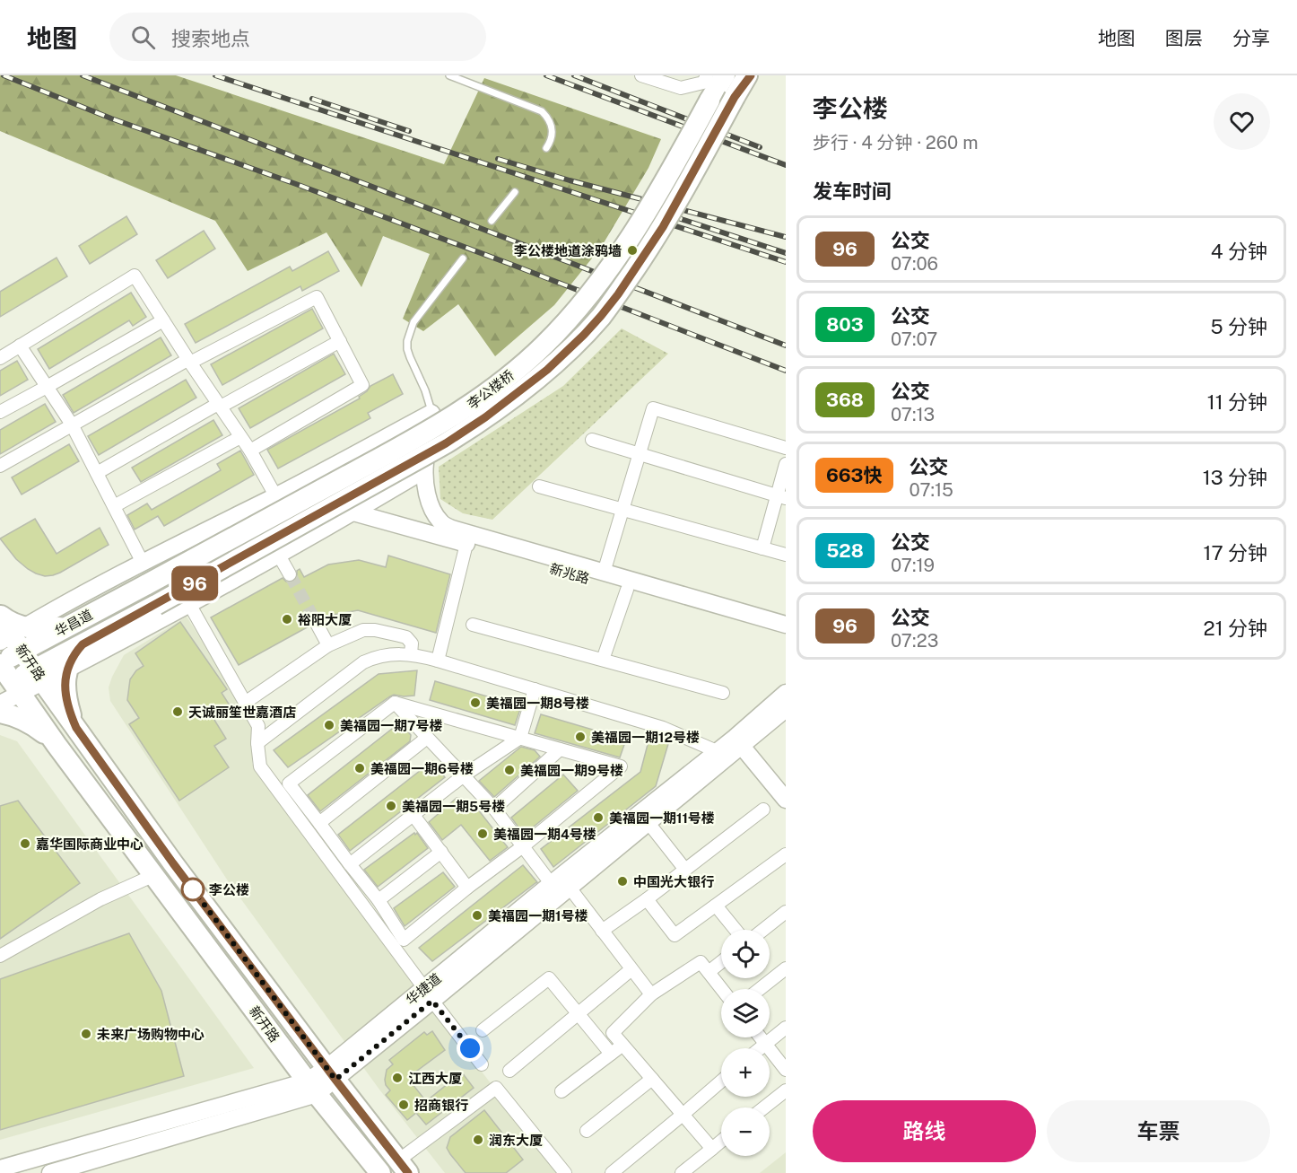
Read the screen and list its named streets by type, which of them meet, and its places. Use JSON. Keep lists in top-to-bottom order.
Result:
{
  "streets": {
    "main road": ["李公楼桥", "华昌道", "新开路"],
    "street": ["新兆路", "华捷道"]
  },
  "crossings": [
    ["李公楼桥", "华昌道"],
    ["华昌道", "新开路"],
    ["新开路", "华捷道"]
  ],
  "places": [
    "李公楼地道涂鸦墙",
    "裕阳大厦",
    "美福园一期8号楼",
    "天诚丽笙世嘉酒店",
    "美福园一期7号楼",
    "美福园一期12号楼",
    "美福园一期6号楼",
    "美福园一期9号楼",
    "美福园一期5号楼",
    "美福园一期11号楼",
    "美福园一期4号楼",
    "嘉华国际商业中心",
    "中国光大银行",
    "李公楼",
    "美福园一期1号楼",
    "未来广场购物中心",
    "江西大厦",
    "招商银行",
    "润东大厦"
  ],
  "lines": ["bus line 96"],
  "page": {
    "header": "地图",
    "search": "搜索地点",
    "nav": ["地图", "图层", "分享"],
    "on_map": "96",
    "heading": [
      ["李公楼", "步行 · 4 分钟 · 260 m"],
      "发车时间"
    ],
    "list": [
      {
        "mark": "96",
        "name": "公交",
        "note": "07:06",
        "value": "4 分钟"
      },
      {
        "mark": "803",
        "name": "公交",
        "note": "07:07",
        "value": "5 分钟"
      },
      {
        "mark": "368",
        "name": "公交",
        "note": "07:13",
        "value": "11 分钟"
      },
      {
        "mark": "663快",
        "name": "公交",
        "note": "07:15",
        "value": "13 分钟"
      },
      {
        "mark": "528",
        "name": "公交",
        "note": "07:19",
        "value": "17 分钟"
      },
      {
        "mark": "96",
        "name": "公交",
        "note": "07:23",
        "value": "21 分钟"
      }
    ],
    "map_buttons": ["+", "−"],
    "buttons": ["路线", "车票"]
  }
}
